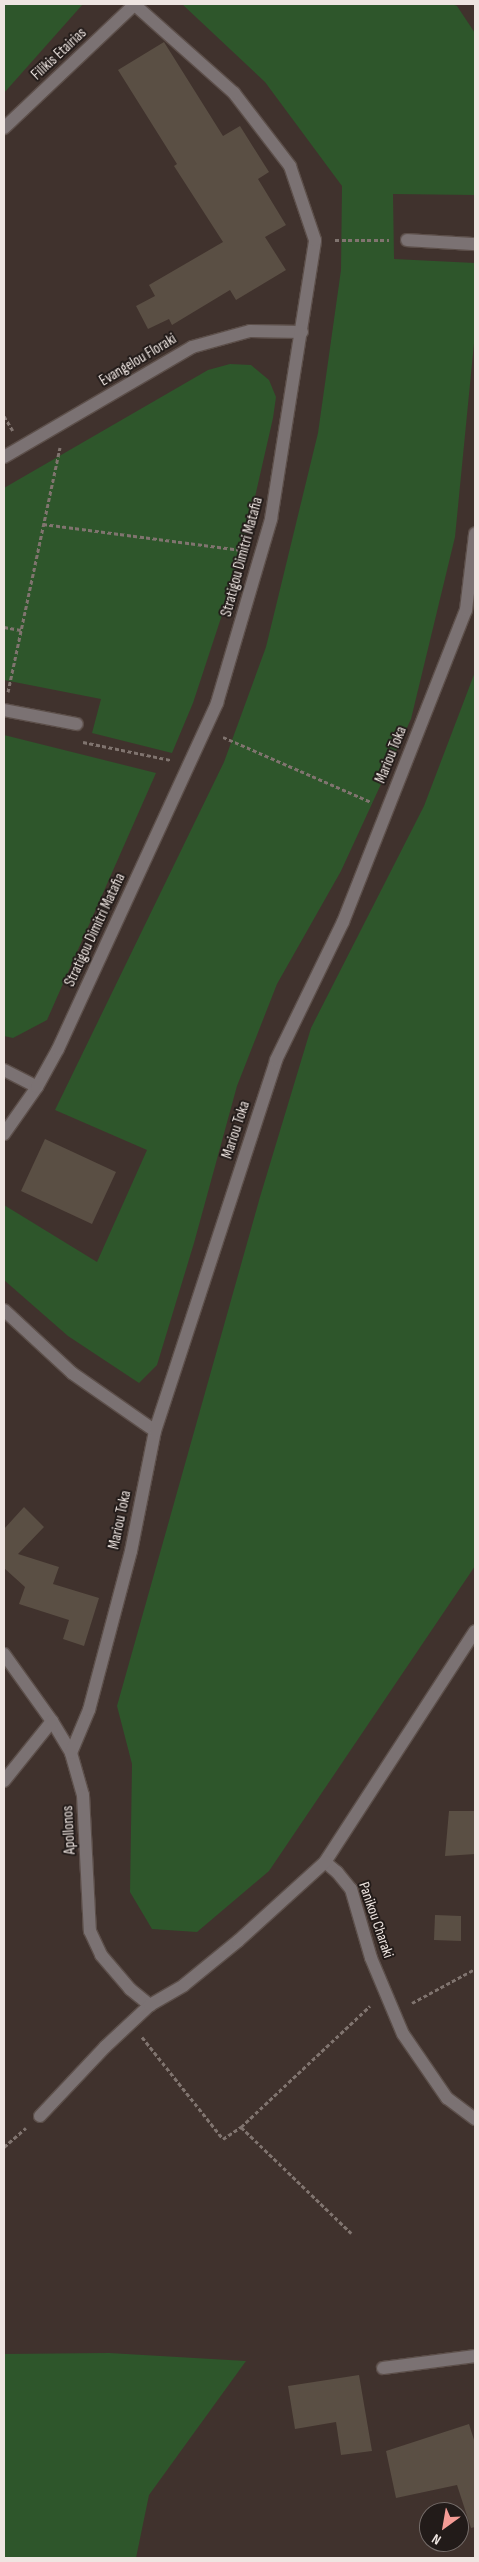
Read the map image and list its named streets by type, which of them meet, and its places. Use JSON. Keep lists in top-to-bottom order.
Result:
{
  "streets": {
    "street": [
      "Filikis Etairias",
      "Evangelou Floraki",
      "Stratigou Dimitri Matafia",
      "Mariou Toka",
      "Apollonos",
      "Panikou Charaki"
    ]
  },
  "crossings": [
    ["Filikis Etairias", "Stratigou Dimitri Matafia"],
    ["Evangelou Floraki", "Stratigou Dimitri Matafia"],
    ["Mariou Toka", "Apollonos"]
  ],
  "north": "bottom left"
}
